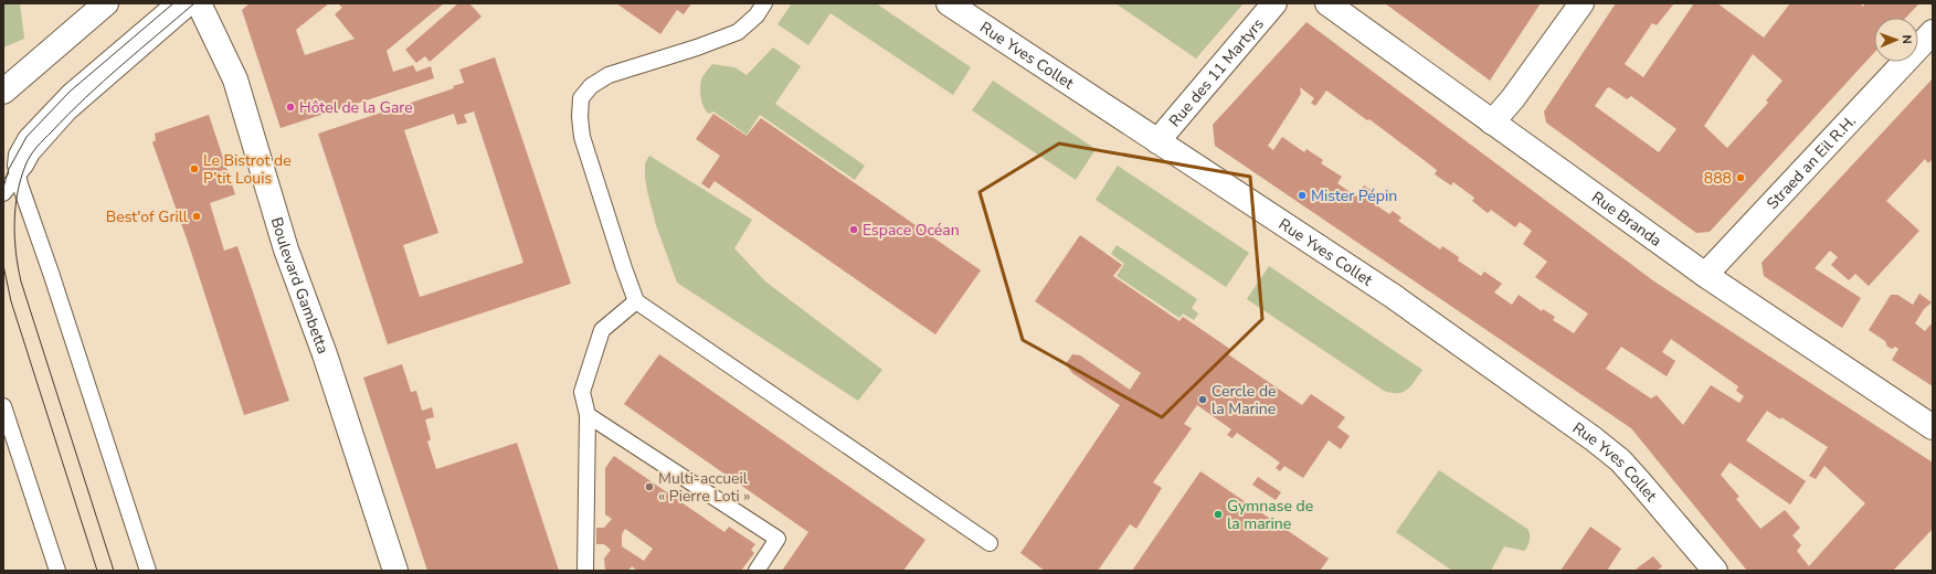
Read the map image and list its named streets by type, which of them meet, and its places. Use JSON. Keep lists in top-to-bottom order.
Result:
{
  "streets": {
    "street": [
      "Rue Yves Collet",
      "Rue des 11 Martyrs",
      "Straed an Eil R.H.",
      "Rue Branda",
      "Boulevard Gambetta"
    ]
  },
  "crossings": [
    ["Rue Yves Collet", "Rue des 11 Martyrs"],
    ["Straed an Eil R.H.", "Rue Branda"]
  ],
  "places": [
    "Hôtel de la Gare",
    "Le Bistrot de P’tit Louis",
    "888",
    "Mister Pépin",
    "Best'of Grill",
    "Espace Océan",
    "Cercle de la Marine",
    "Multi-accueil « Pierre Loti »",
    "Gymnase de la marine"
  ],
  "north": "right"
}
